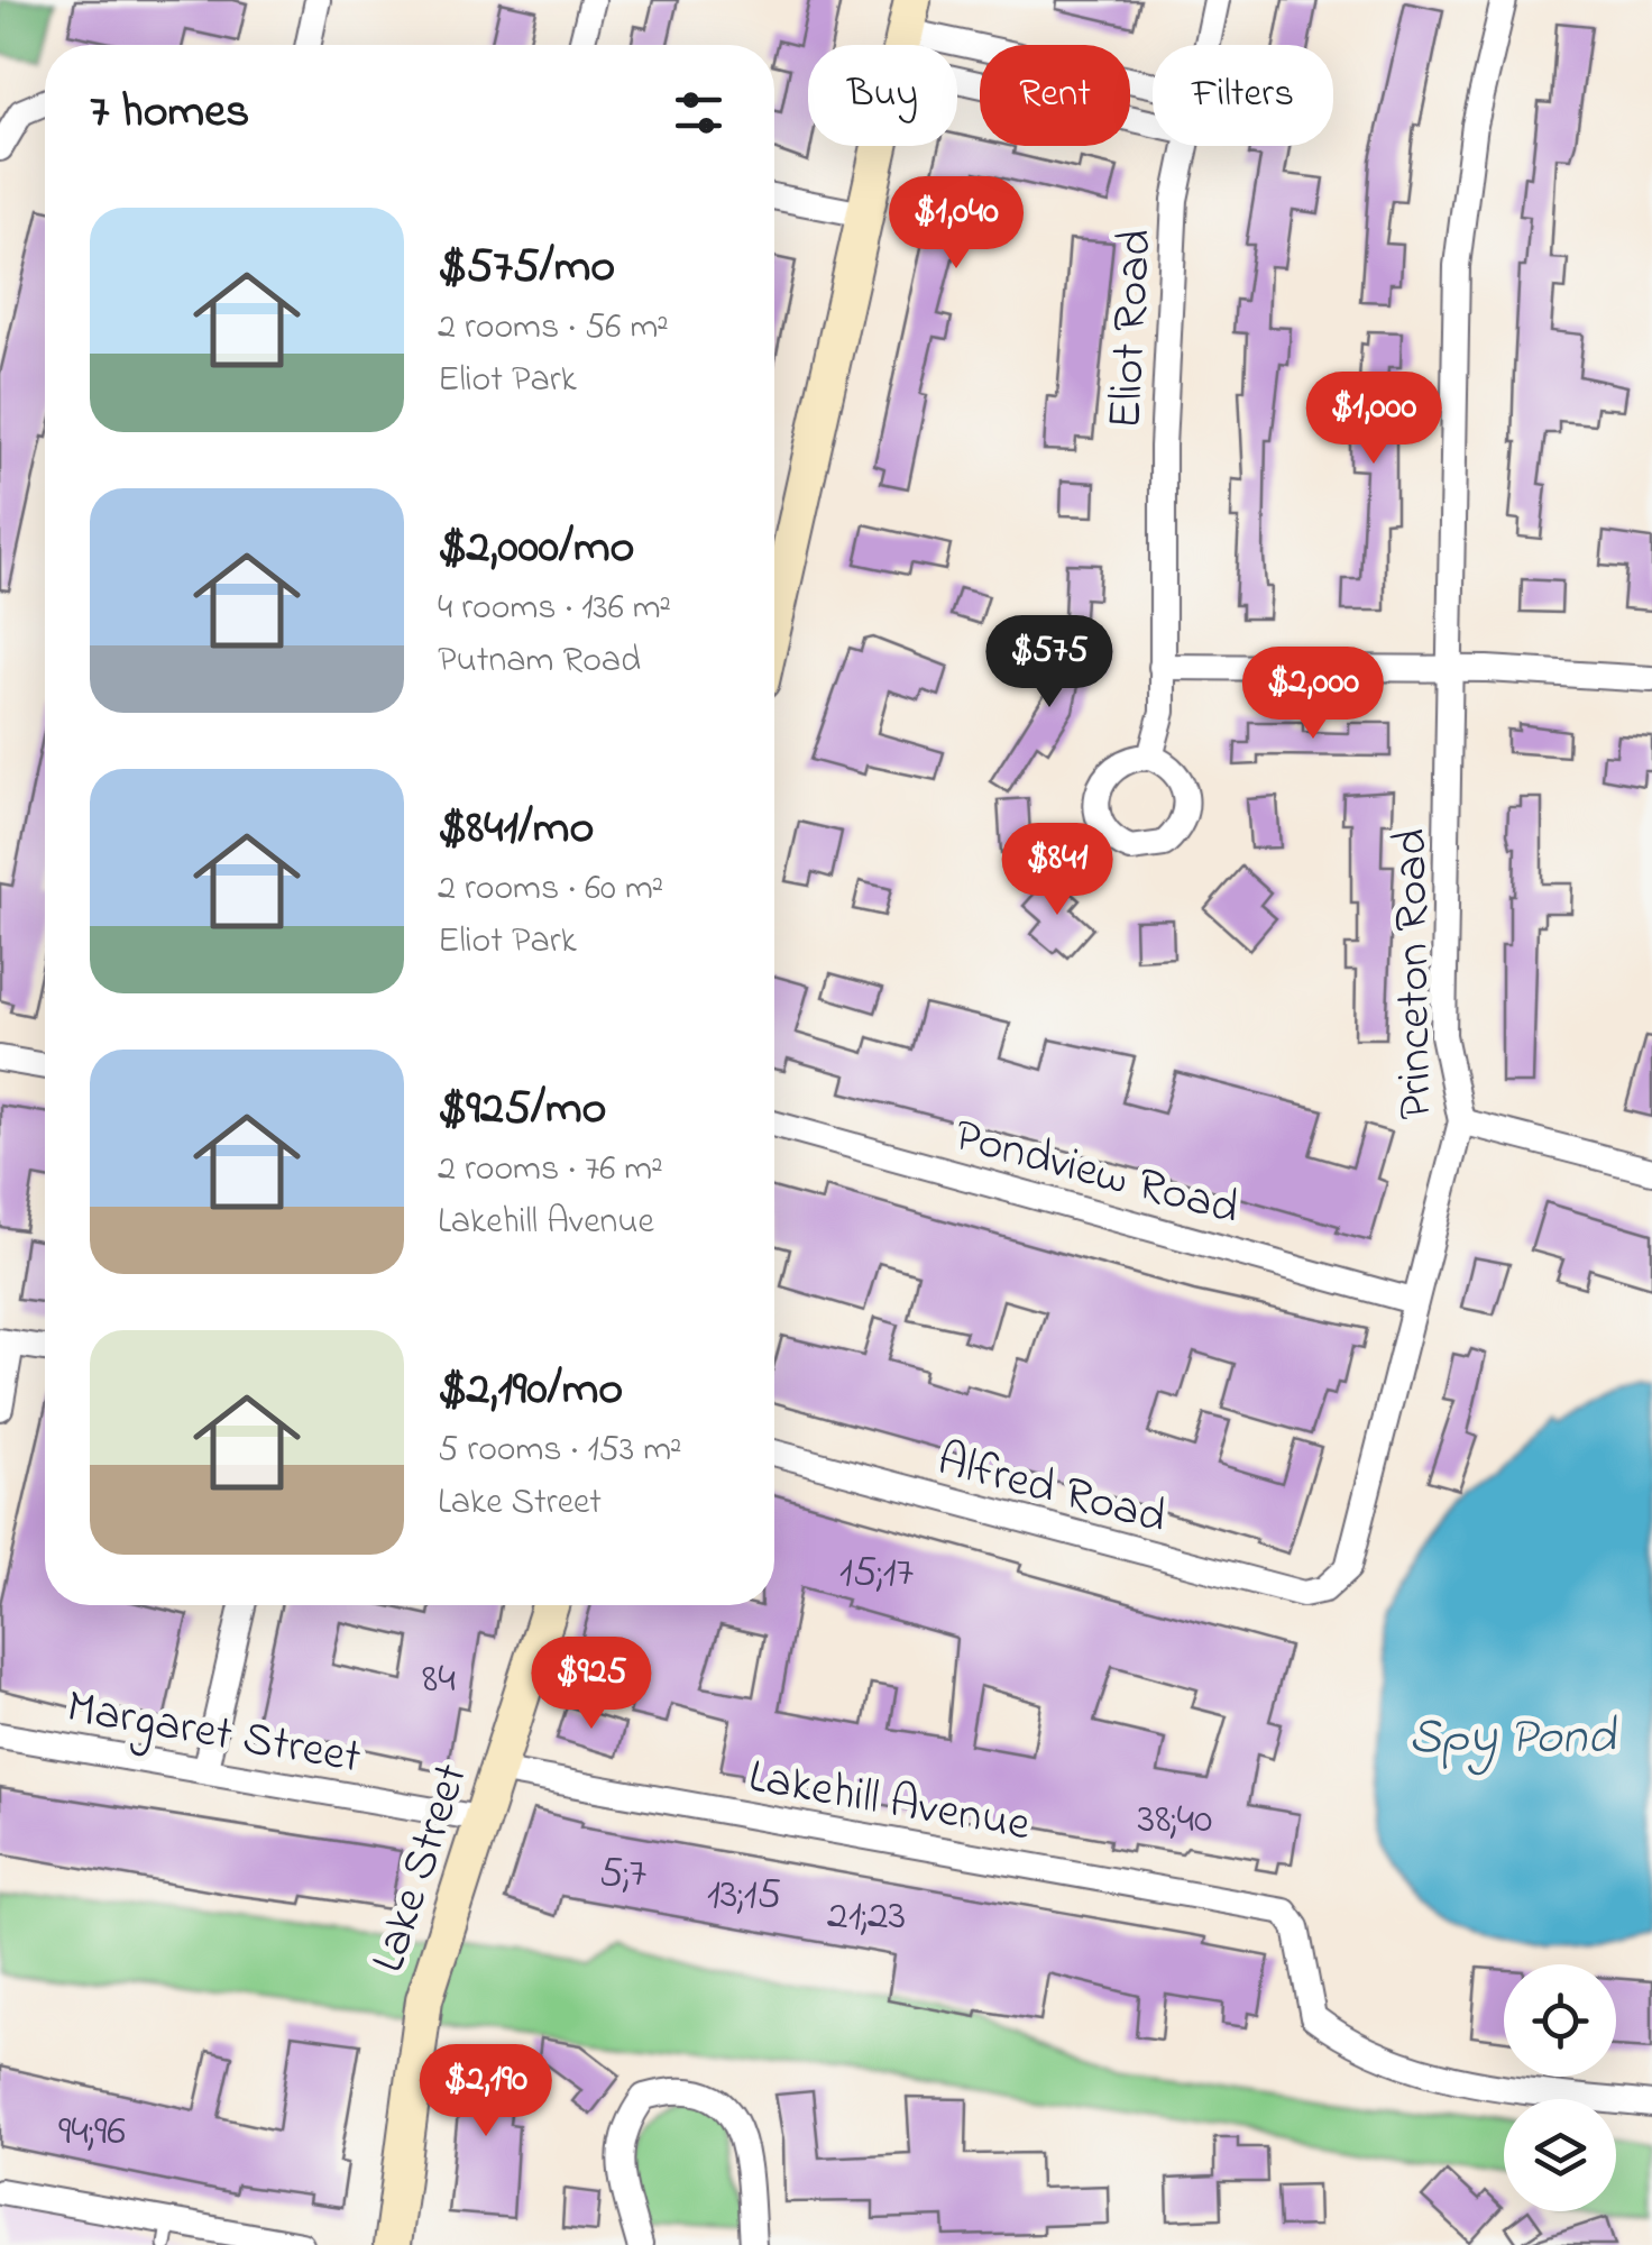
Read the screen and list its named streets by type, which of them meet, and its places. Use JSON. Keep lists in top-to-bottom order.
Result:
{
  "streets": {
    "main road": ["Lake Street"],
    "street": [
      "Eliot Road",
      "Princeton Road",
      "Pondview Road",
      "Alfred Road",
      "Margaret Street",
      "Lakehill Avenue"
    ]
  },
  "crossings": [
    ["Princeton Road", "Pondview Road"],
    ["Princeton Road", "Alfred Road"],
    ["Margaret Street", "Lake Street"],
    ["Lakehill Avenue", "Lake Street"]
  ],
  "water": ["Spy Pond"],
  "house_numbers": [
    "15;17",
    "84",
    "38;40",
    "5;7",
    "13;15",
    "21;23",
    "94;96"
  ],
  "page": {
    "chip": ["Buy", "Rent", "Filters"],
    "heading": "7 homes",
    "price": [
      "$1,040",
      "$1,000",
      "$575",
      "$2,000",
      "$841",
      "$925",
      "$2,190"
    ],
    "list": [
      {
        "name": "$575/mo",
        "note": "2 rooms · 56 m² · Eliot Park"
      },
      {
        "name": "$2,000/mo",
        "note": "4 rooms · 136 m² · Putnam Road"
      },
      {
        "name": "$841/mo",
        "note": "2 rooms · 60 m² · Eliot Park"
      },
      {
        "name": "$925/mo",
        "note": "2 rooms · 76 m² · Lakehill Avenue"
      },
      {
        "name": "$2,190/mo",
        "note": "5 rooms · 153 m² · Lake Street"
      }
    ]
  }
}
